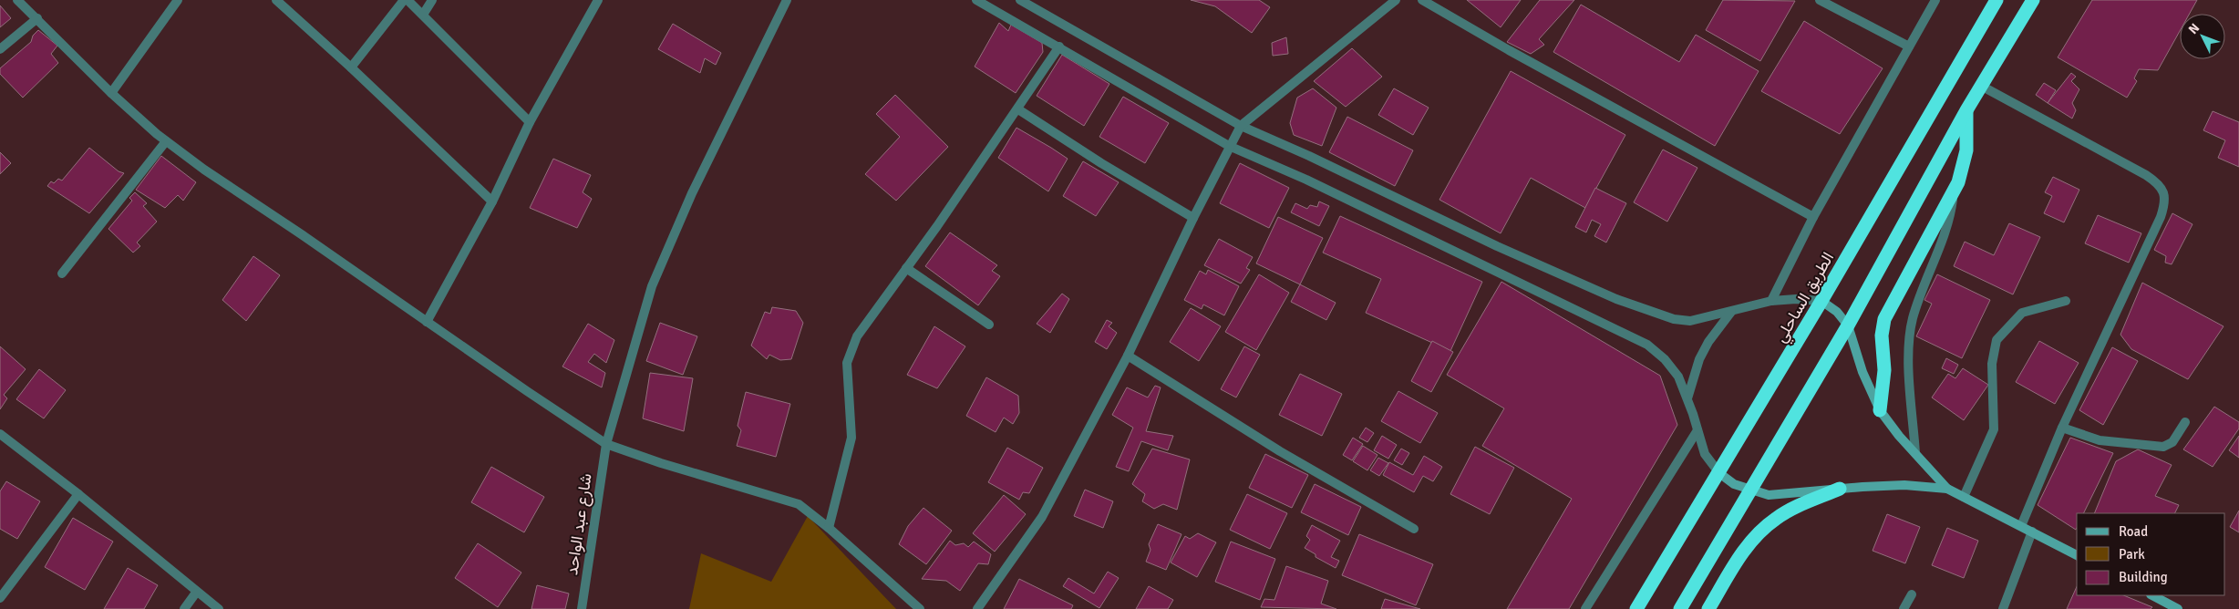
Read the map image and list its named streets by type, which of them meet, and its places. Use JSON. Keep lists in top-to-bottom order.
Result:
{
  "streets": {
    "highway": ["الطريق الساحلي"],
    "street": ["شارع عبد الواحد"]
  },
  "legend": ["Road", "Park", "Building"],
  "north": "top left"
}
